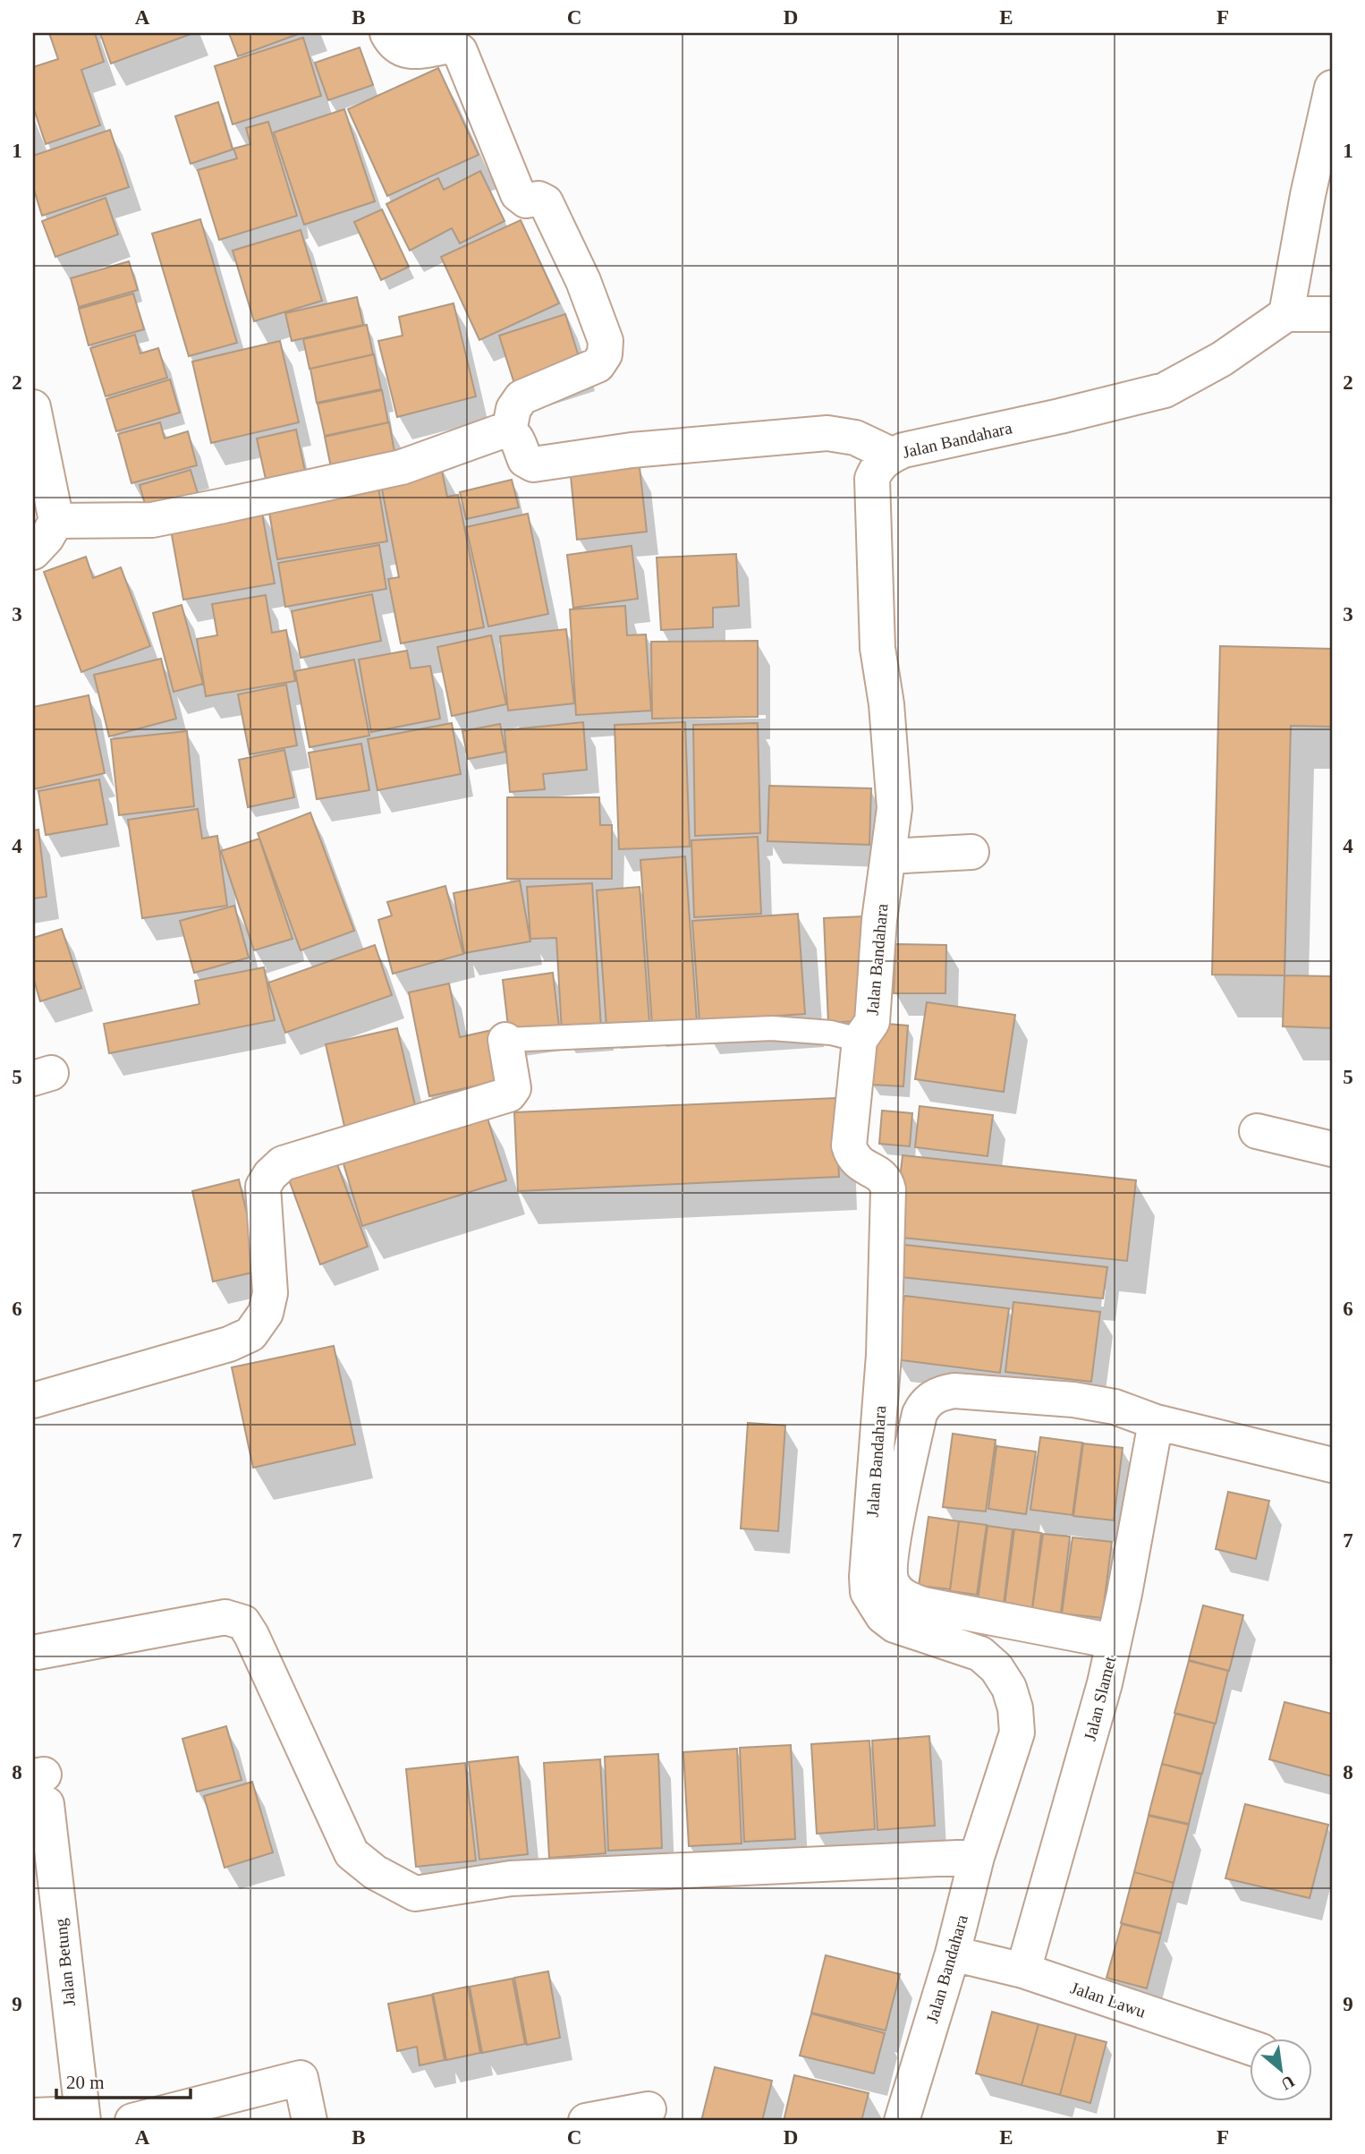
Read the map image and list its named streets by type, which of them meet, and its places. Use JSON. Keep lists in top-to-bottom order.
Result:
{
  "streets": {
    "street": [
      "Jalan Bandahara",
      "Jalan Slamet",
      "Jalan Betung",
      "Jalan Lawu"
    ]
  },
  "crossings": [
    ["Jalan Bandahara", "Jalan Lawu"],
    ["Jalan Slamet", "Jalan Lawu"]
  ],
  "scale_bar": "20 m",
  "north": "bottom right",
  "grid": {
    "columns": [
      "A",
      "B",
      "C",
      "D",
      "E",
      "F"
    ],
    "rows": [
      "1",
      "2",
      "3",
      "4",
      "5",
      "6",
      "7",
      "8",
      "9"
    ]
  }
}
